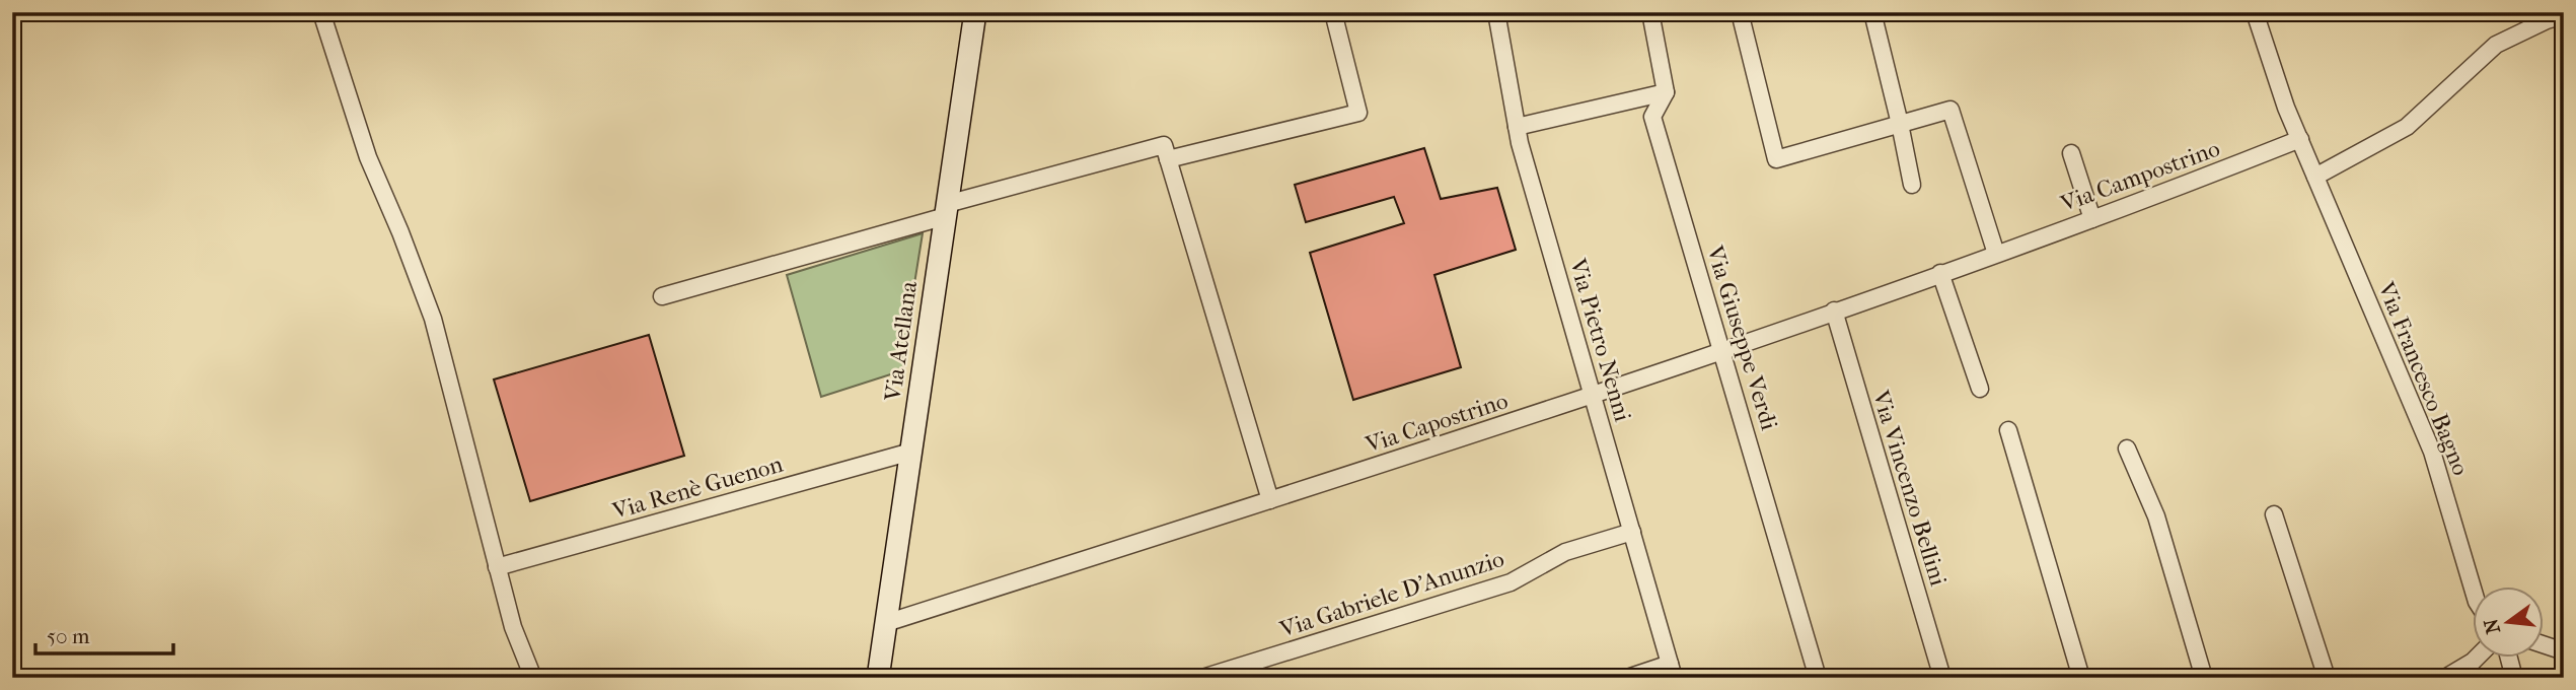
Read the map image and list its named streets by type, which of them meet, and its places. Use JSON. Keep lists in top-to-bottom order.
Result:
{
  "streets": {
    "main road": ["Via Atellana"],
    "street": [
      "Via Campostrino",
      "Via Giuseppe Verdi",
      "Via Pietro Nenni",
      "Via Francesco Bagno",
      "Via Capostrino",
      "Via Renè Guenon",
      "Via Vincenzo Bellini",
      "Via Gabriele D'Anunzio"
    ]
  },
  "crossings": [
    ["Via Campostrino", "Via Francesco Bagno"],
    ["Via Campostrino", "Via Capostrino"],
    ["Via Giuseppe Verdi", "Via Capostrino"],
    ["Via Pietro Nenni", "Via Capostrino"],
    ["Via Pietro Nenni", "Via Gabriele D'Anunzio"],
    ["Via Atellana", "Via Capostrino"],
    ["Via Atellana", "Via Renè Guenon"],
    ["Via Capostrino", "Via Vincenzo Bellini"]
  ],
  "scale_bar": "50 m",
  "north": "left"
}
